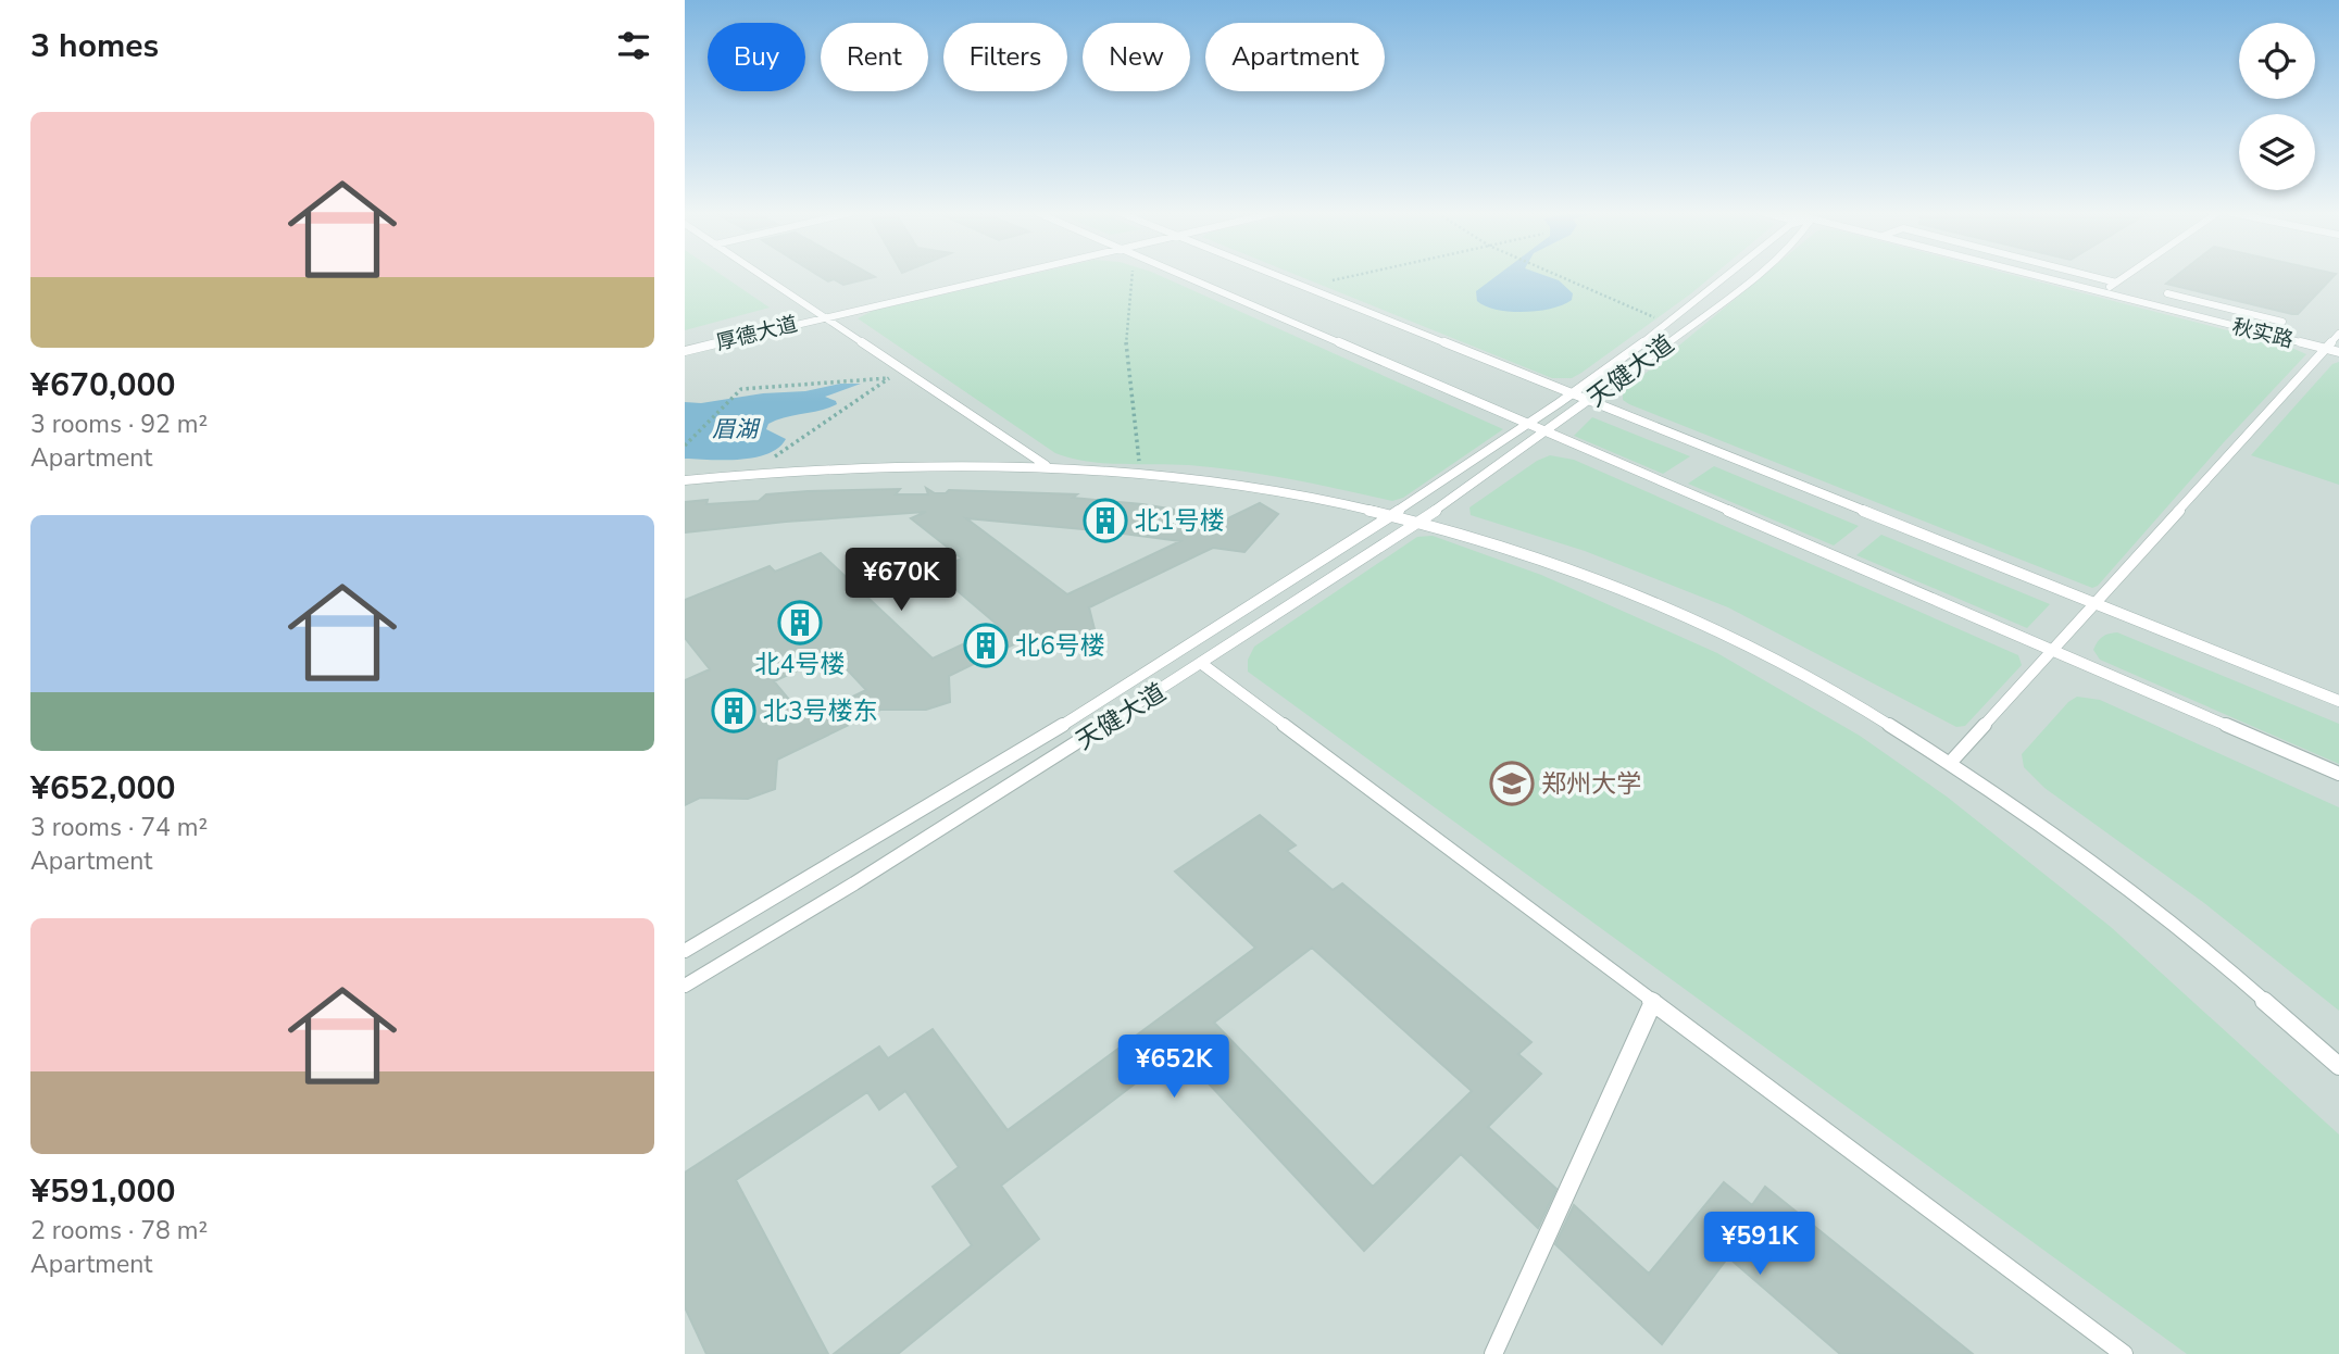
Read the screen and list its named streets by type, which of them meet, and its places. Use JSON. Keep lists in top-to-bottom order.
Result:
{
  "streets": {
    "lane": ["厚德大道", "秋实路", "天健大道"]
  },
  "water": ["眉湖"],
  "places": {
    "building": [
      "北1号楼",
      "北4号楼",
      "北6号楼",
      "北3号楼东"
    ],
    "school or university": ["郑州大学"]
  },
  "page": {
    "heading": "3 homes",
    "chip": [
      "Buy",
      "Rent",
      "Filters",
      "New",
      "Apartment"
    ],
    "list": [
      {
        "name": "¥670,000",
        "note": "3 rooms · 92 m² · Apartment"
      },
      {
        "name": "¥652,000",
        "note": "3 rooms · 74 m² · Apartment"
      },
      {
        "name": "¥591,000",
        "note": "2 rooms · 78 m² · Apartment"
      }
    ],
    "price": ["¥670K", "¥652K", "¥591K"]
  }
}
